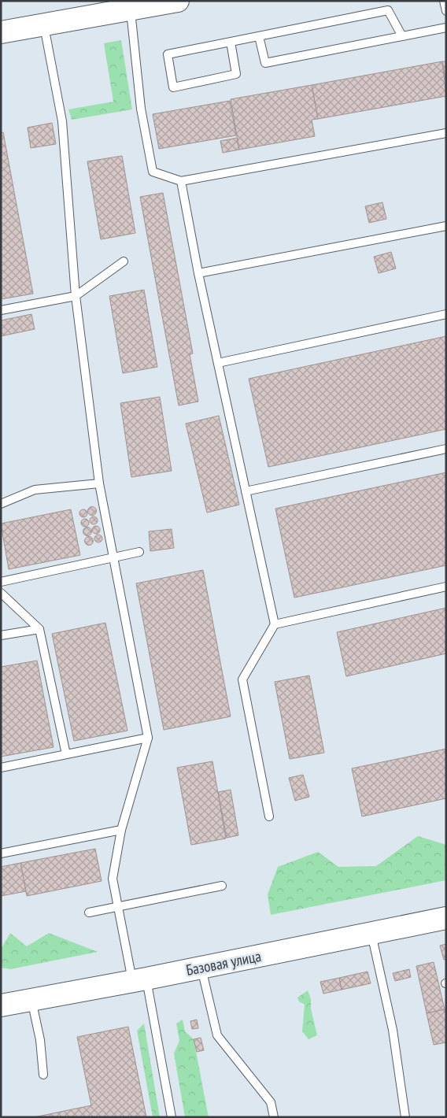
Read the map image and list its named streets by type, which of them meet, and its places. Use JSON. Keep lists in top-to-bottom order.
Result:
{
  "streets": {
    "street": ["Базовая улица"]
  }
}
